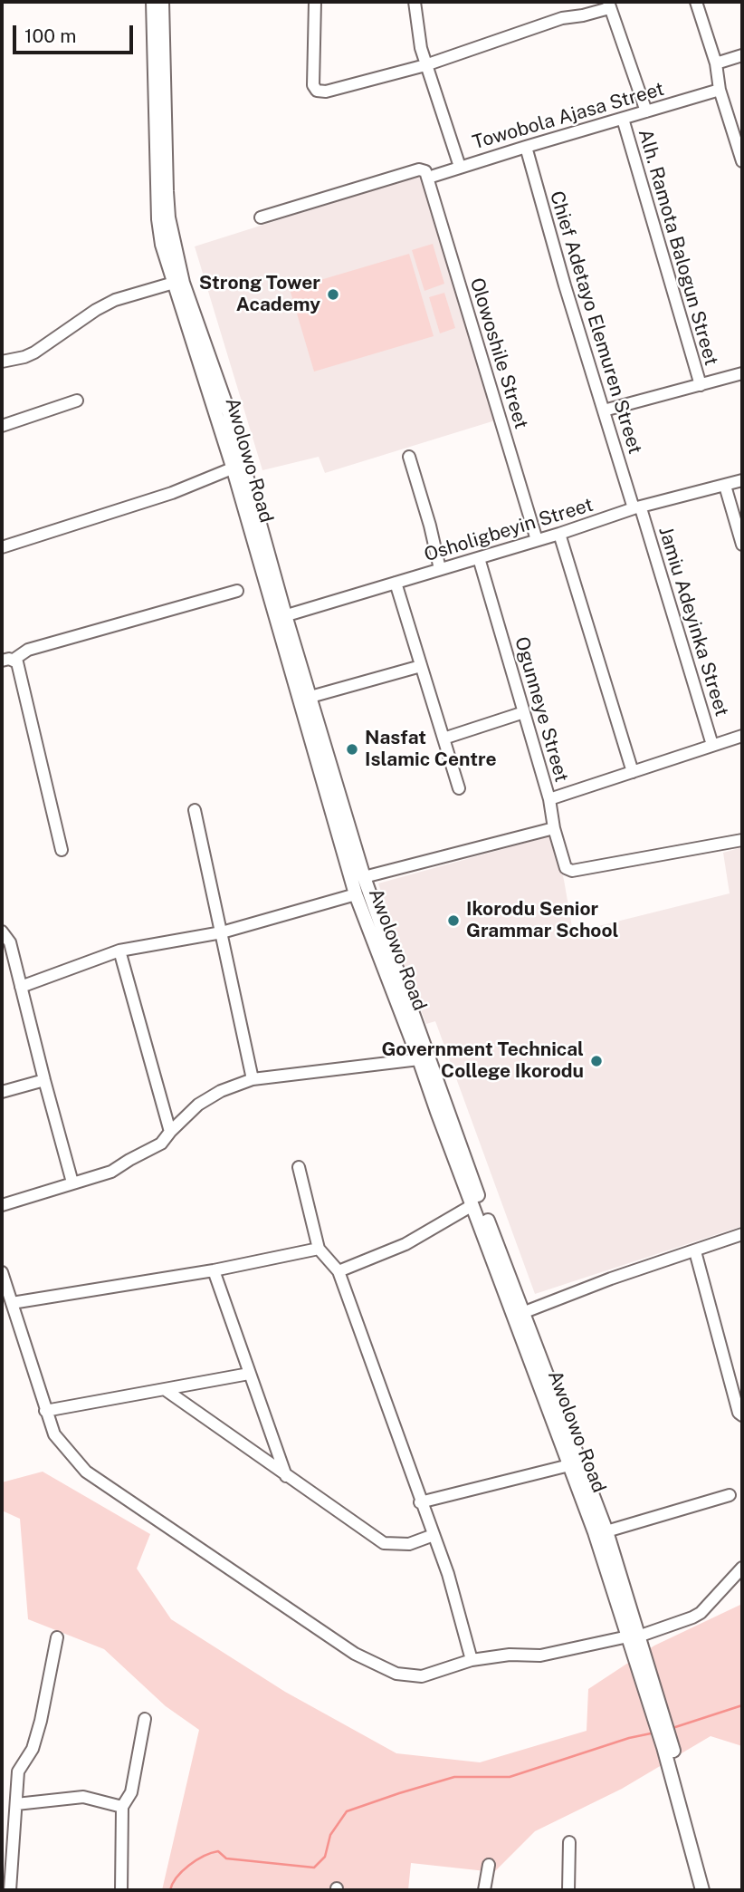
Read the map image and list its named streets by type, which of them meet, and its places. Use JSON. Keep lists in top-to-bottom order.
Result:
{
  "streets": {
    "main road": ["Awolowo Road"],
    "street": [
      "Towobola Ajasa Street",
      "Alh. Ramota Balogun Street",
      "Chief Adetayo Elemuren Street",
      "Olowoshile Street",
      "Osholigbeyin Street",
      "Jamiu Adeyinka Street",
      "Ogunneye Street"
    ]
  },
  "crossings": [
    ["Towobola Ajasa Street", "Alh. Ramota Balogun Street"],
    ["Towobola Ajasa Street", "Chief Adetayo Elemuren Street"],
    ["Towobola Ajasa Street", "Olowoshile Street"],
    ["Chief Adetayo Elemuren Street", "Osholigbeyin Street"],
    ["Chief Adetayo Elemuren Street", "Jamiu Adeyinka Street"],
    ["Olowoshile Street", "Osholigbeyin Street"],
    ["Awolowo Road", "Osholigbeyin Street"],
    ["Osholigbeyin Street", "Jamiu Adeyinka Street"],
    ["Osholigbeyin Street", "Ogunneye Street"]
  ],
  "places": [
    "Strong Tower Academy",
    "Nasfat Islamic Centre",
    "Ikorodu Senior Grammar School",
    "Government Technical College Ikorodu"
  ],
  "scale_bar": "100 m"
}
